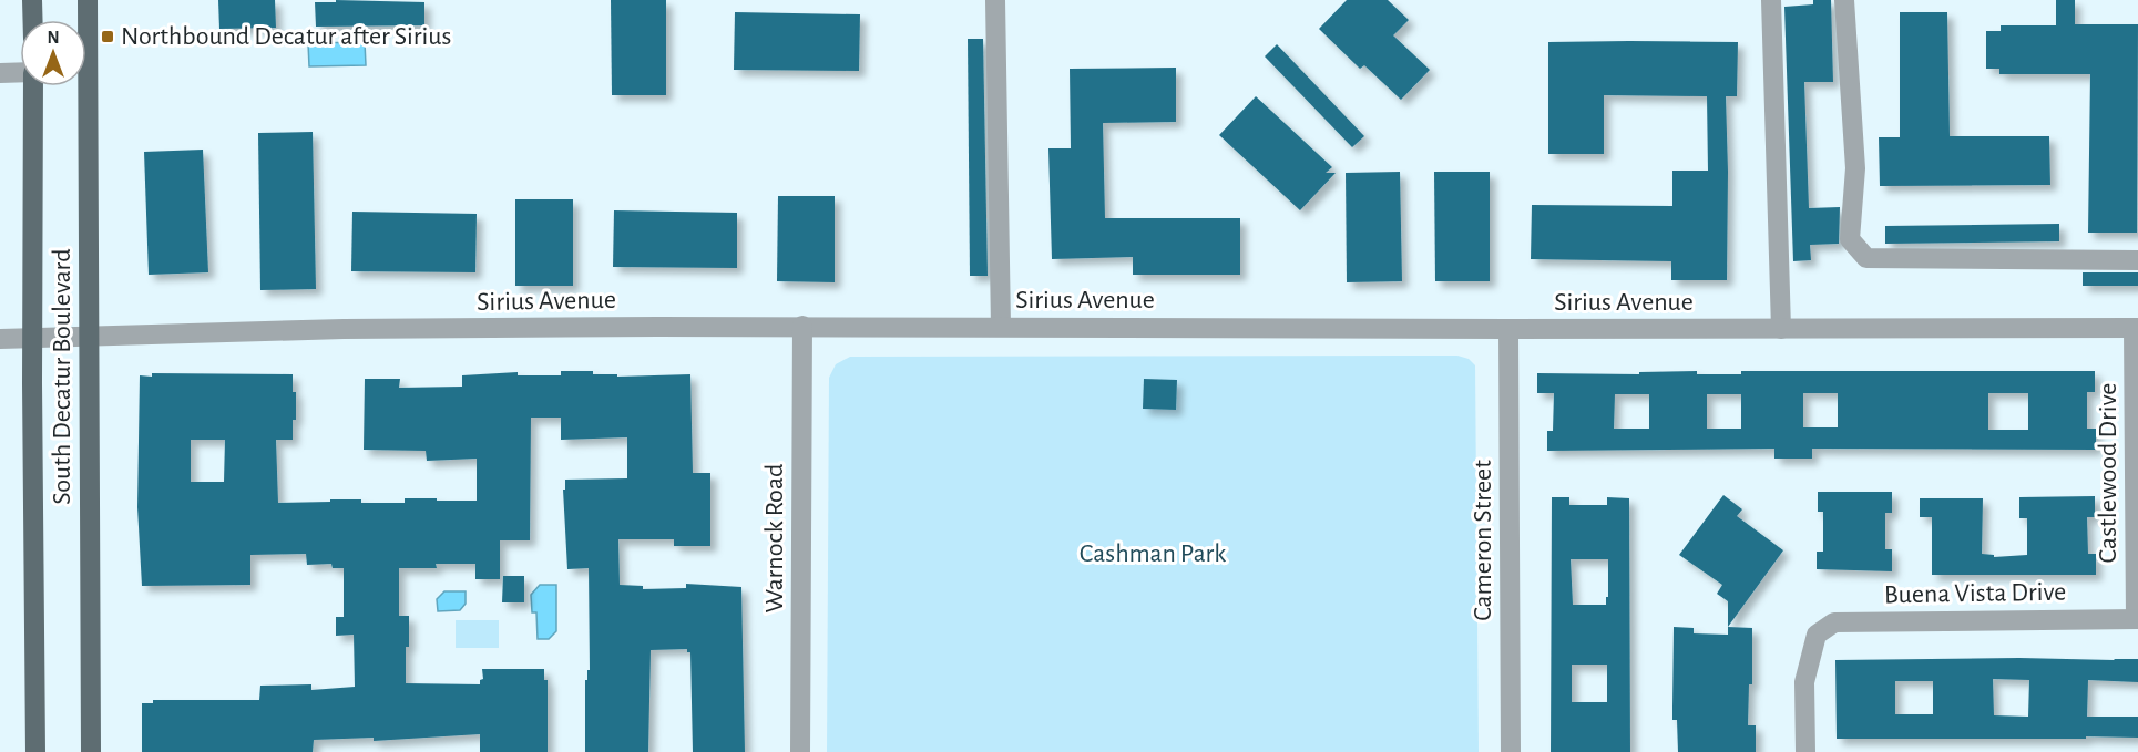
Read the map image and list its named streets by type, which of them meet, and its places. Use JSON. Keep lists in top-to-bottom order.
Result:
{
  "streets": {
    "main road": ["South Decatur Boulevard"],
    "street": [
      "Sirius Avenue",
      "Castlewood Drive",
      "Warnock Road",
      "Cameron Street",
      "Buena Vista Drive"
    ]
  },
  "crossings": [
    ["Sirius Avenue", "South Decatur Boulevard"],
    ["Sirius Avenue", "Castlewood Drive"],
    ["Sirius Avenue", "Warnock Road"],
    ["Sirius Avenue", "Cameron Street"],
    ["Castlewood Drive", "Buena Vista Drive"]
  ],
  "parks": ["Cashman Park"],
  "places": {
    "transit": ["Northbound Decatur after Sirius"]
  },
  "north": "top"
}
